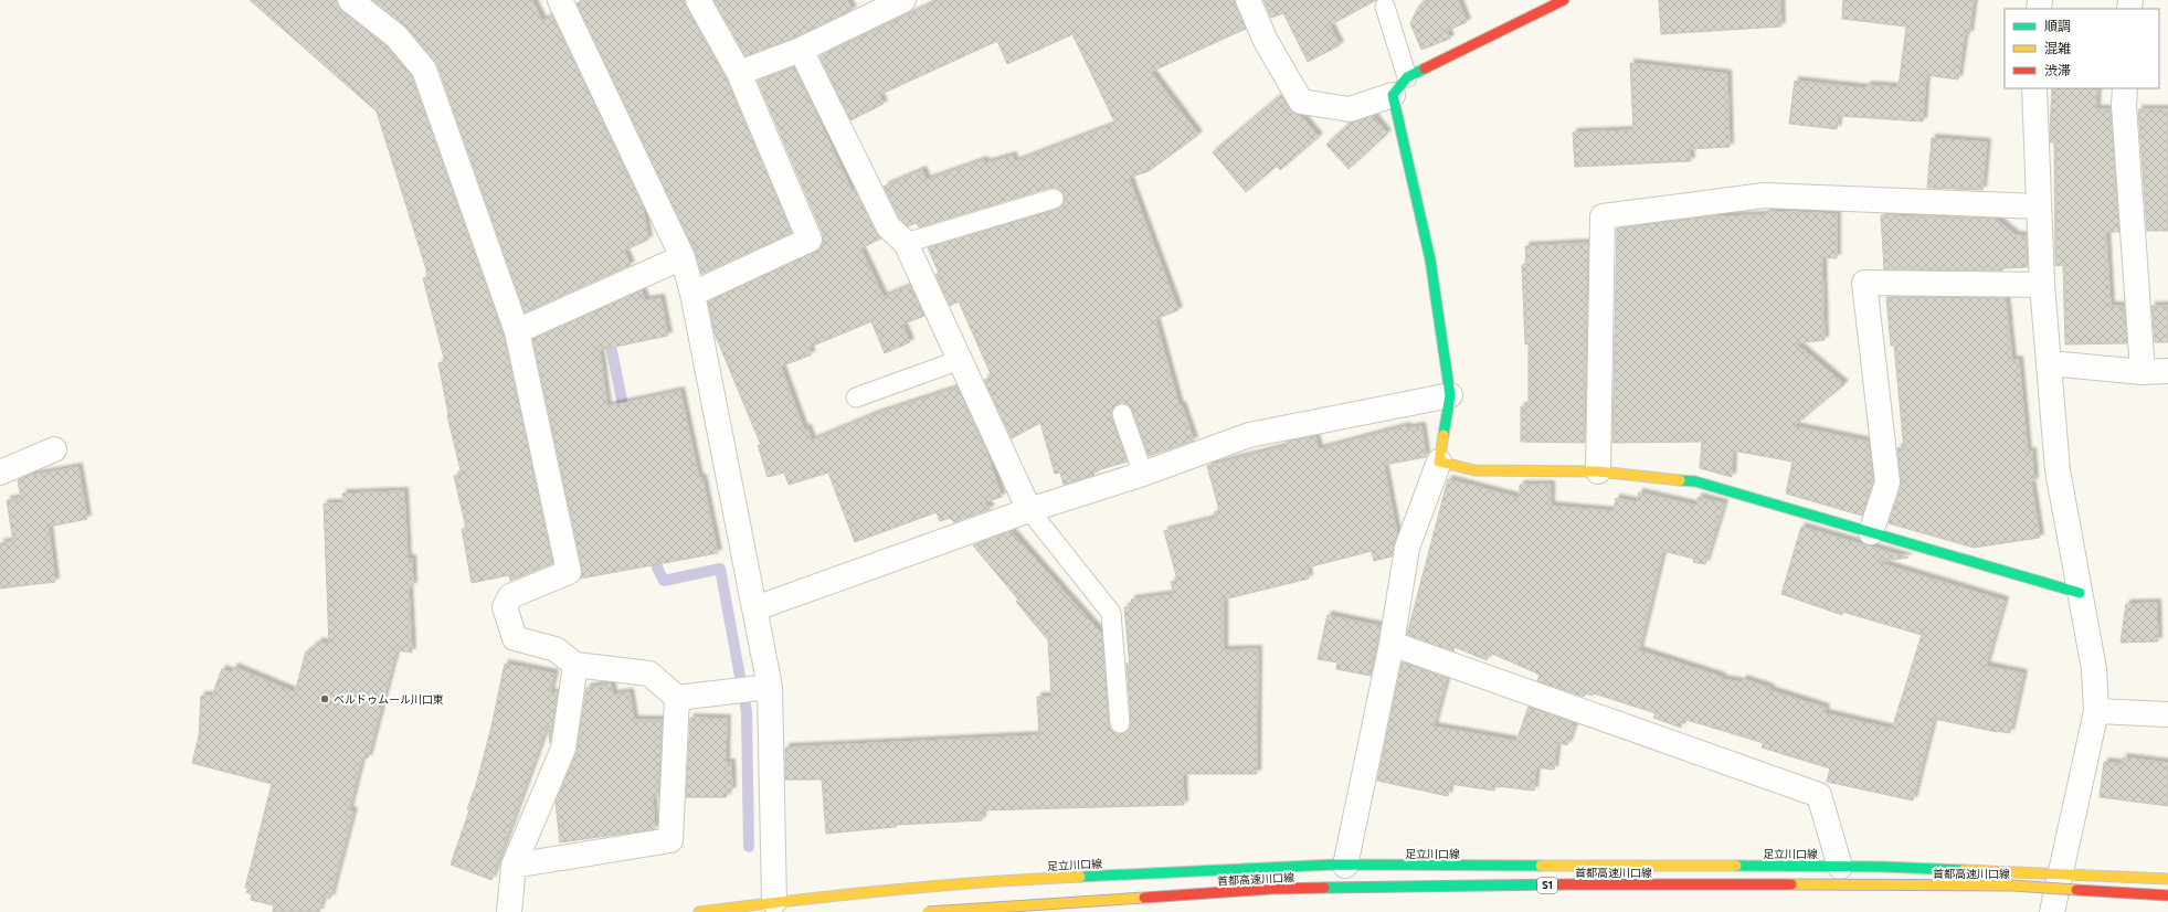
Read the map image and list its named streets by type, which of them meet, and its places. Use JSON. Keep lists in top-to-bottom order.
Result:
{
  "streets": {
    "main road": ["足立川口線", "首都高速川口線", "S1"]
  },
  "places": ["ベルドゥムール川口東"],
  "legend": ["順調", "混雑", "渋滞"]
}
